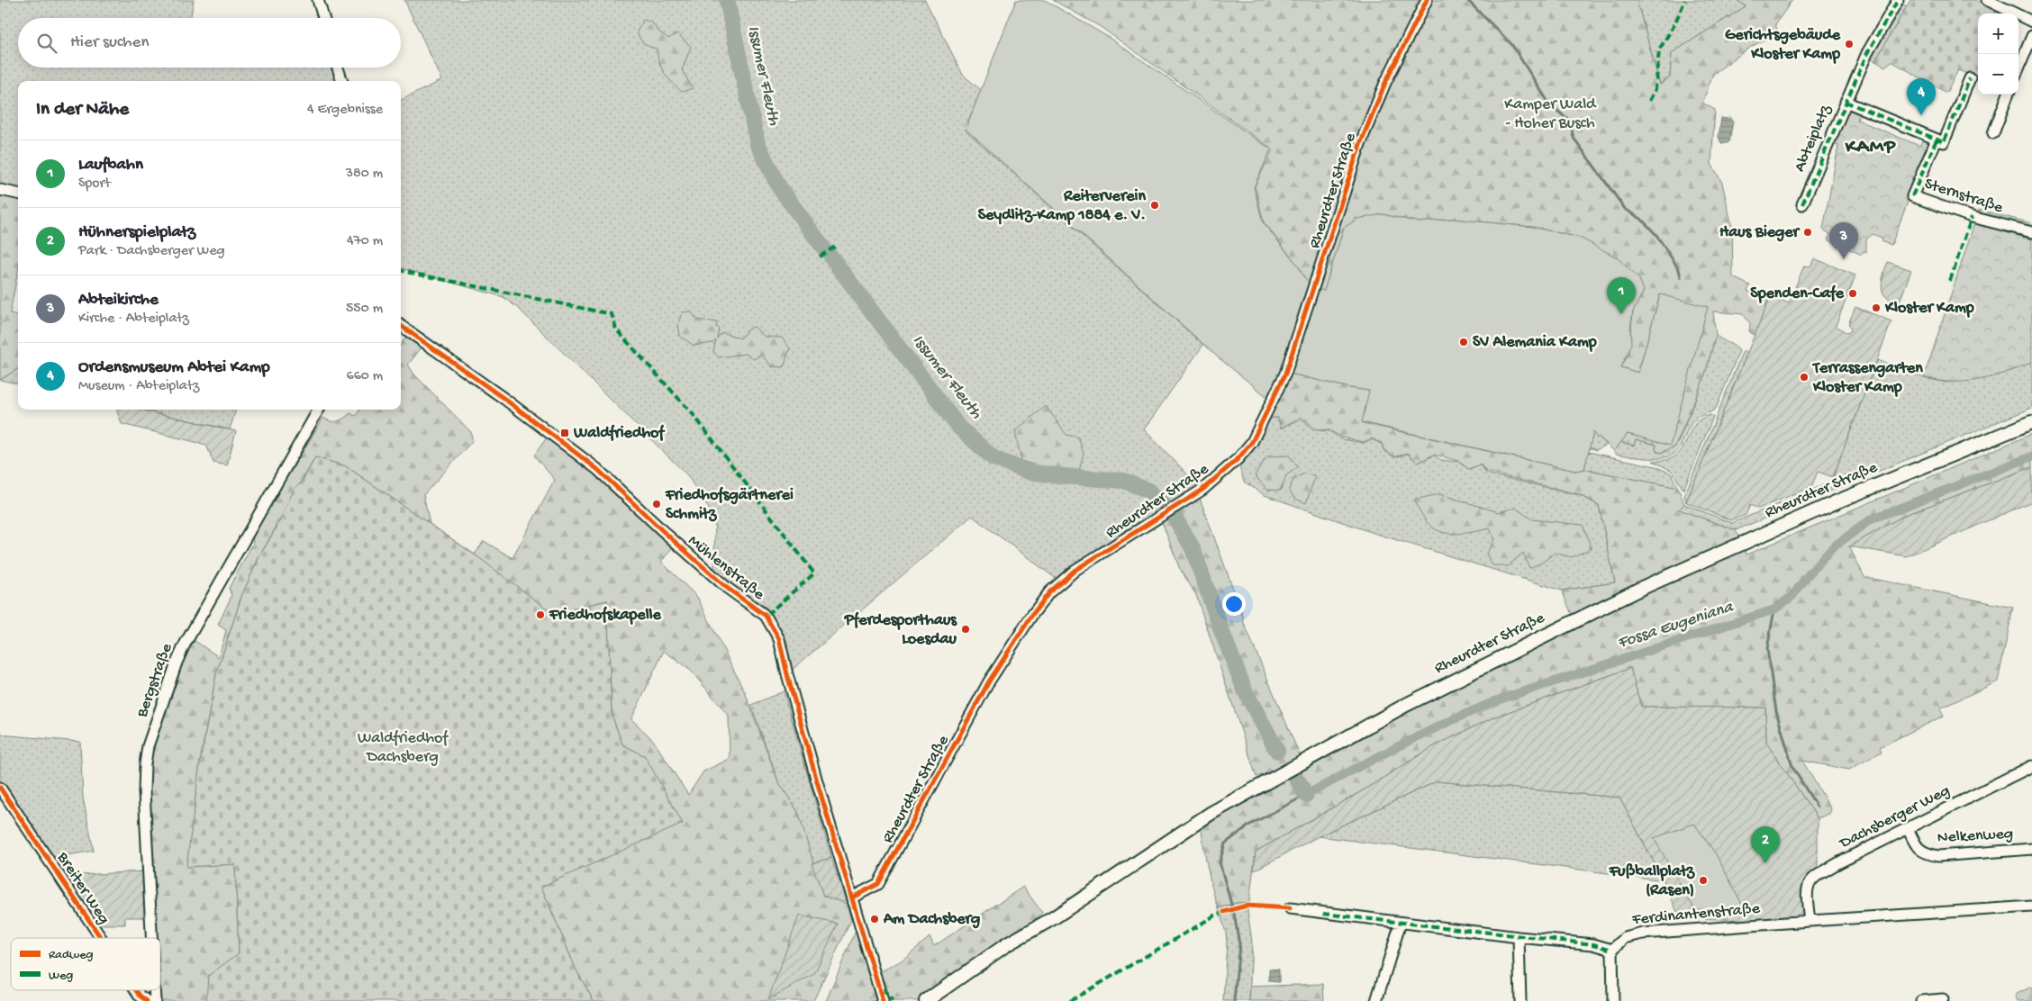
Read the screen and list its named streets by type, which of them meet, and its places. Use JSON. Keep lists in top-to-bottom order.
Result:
{
  "streets": {
    "main road": ["Rheurdter Straße"],
    "street": [
      "Abteiplatz",
      "Sternstraße",
      "Mühlenstraße",
      "Bergstraße",
      "Dachsberger Weg",
      "Nelkenweg",
      "Breiter Weg",
      "Ferdinantenstraße"
    ]
  },
  "crossings": [
    ["Abteiplatz", "Sternstraße"],
    ["Rheurdter Straße", "Mühlenstraße"],
    ["Dachsberger Weg", "Nelkenweg"],
    ["Dachsberger Weg", "Ferdinantenstraße"]
  ],
  "districts": ["KAMP"],
  "water": ["Issumer Fleuth", "Fossa Eugeniana"],
  "parks": ["Kamper Wald - Hoher Busch", "Waldfriedhof Dachsberg"],
  "places": {
    "other": [
      "Gerichtsgebäude Kloster Kamp",
      "Reiterverein Seydlitz-Kamp 1884 e. V.",
      "Haus Bieger",
      "Spenden-Cafe",
      "Kloster Kamp",
      "SV Alemania Kamp",
      "Terrassengarten Kloster Kamp",
      "Friedhofsgärtnerei Schmitz",
      "Friedhofskapelle",
      "Pferdesporthaus Loesdau",
      "Fußballplatz (Rasen)",
      "Am Dachsberg"
    ],
    "transit": ["Waldfriedhof"]
  },
  "legend": ["Radweg", "Weg"],
  "page": {
    "map_buttons": ["+", "−"],
    "search": "Hier suchen",
    "pins": [
      "4",
      "3",
      "1",
      "2"
    ],
    "heading": ["In der Nähe", "4 Ergebnisse"],
    "list": [
      {
        "mark": "1",
        "name": "Laufbahn",
        "note": "Sport",
        "value": "380 m"
      },
      {
        "mark": "2",
        "name": "Hühnerspielplatz",
        "note": "Park · Dachsberger Weg",
        "value": "470 m"
      },
      {
        "mark": "3",
        "name": "Abteikirche",
        "note": "Kirche · Abteiplatz",
        "value": "550 m"
      },
      {
        "mark": "4",
        "name": "Ordensmuseum Abtei Kamp",
        "note": "Museum · Abteiplatz",
        "value": "660 m"
      }
    ]
  }
}
